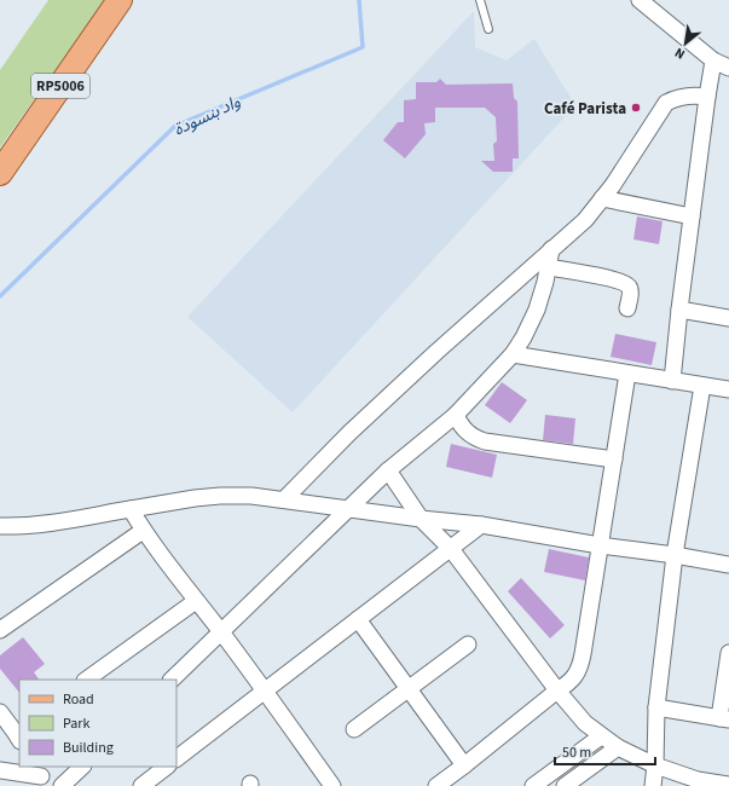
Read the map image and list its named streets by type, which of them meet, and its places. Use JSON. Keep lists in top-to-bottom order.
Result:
{
  "streets": {
    "main road": ["RP5006"]
  },
  "water": ["واد بنسودة"],
  "places": ["Café Parista"],
  "legend": ["Road", "Park", "Building"],
  "scale_bar": "50 m",
  "north": "bottom left"
}
